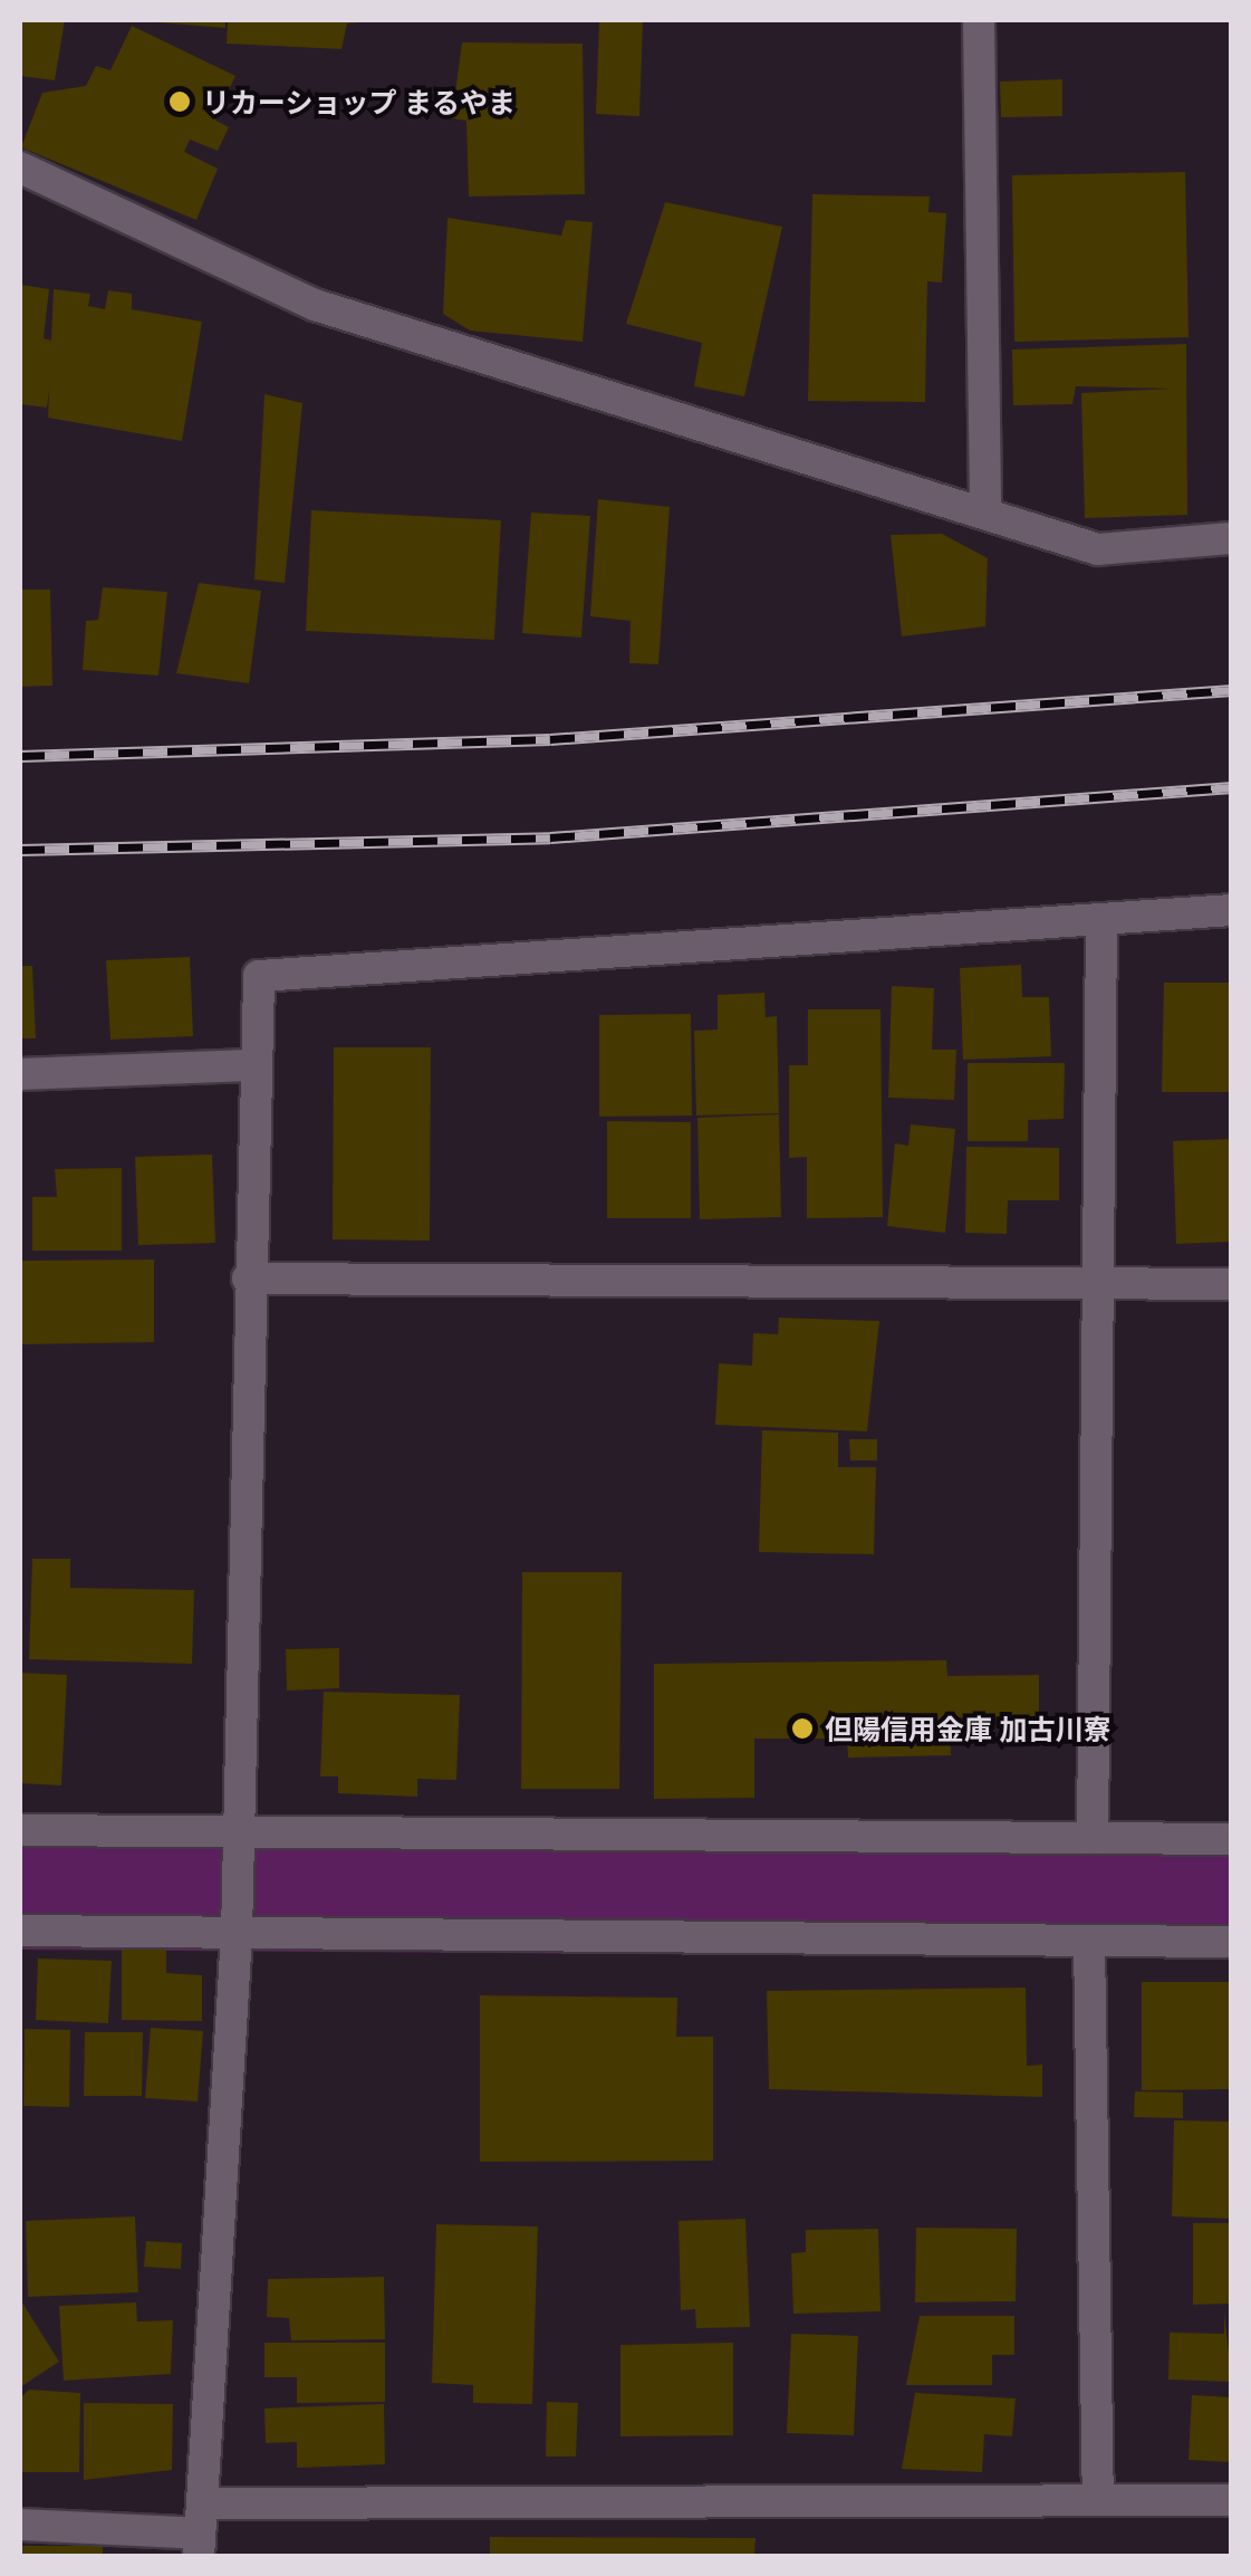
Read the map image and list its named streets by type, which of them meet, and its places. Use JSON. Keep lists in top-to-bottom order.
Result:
{
  "places": ["リカーショップ まるやま", "但陽信用金庫 加古川寮"]
}
